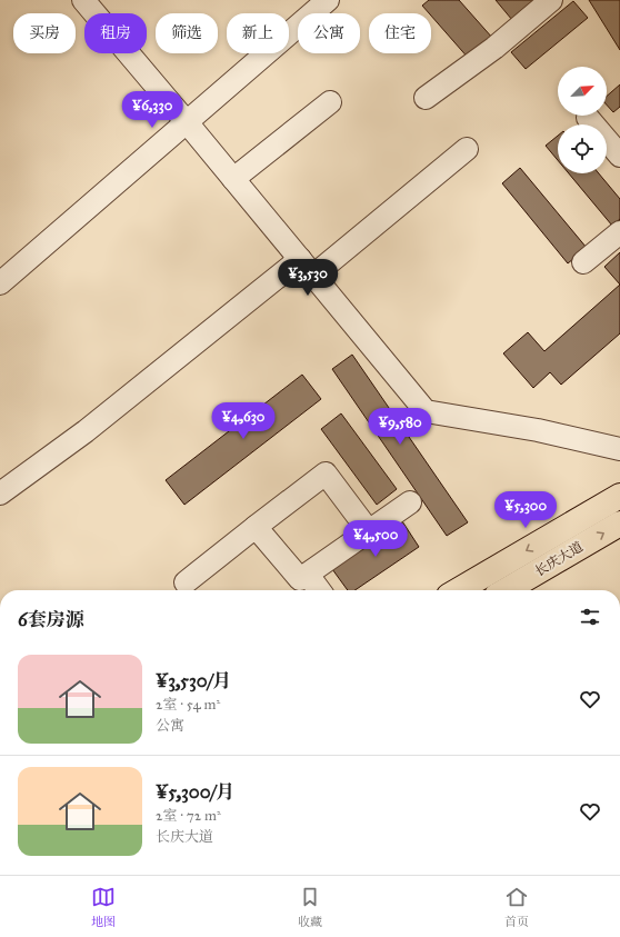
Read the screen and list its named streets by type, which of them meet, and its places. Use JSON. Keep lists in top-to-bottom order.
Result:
{
  "streets": {
    "main road": ["长庆大道"]
  },
  "north": "top right",
  "page": {
    "chip": [
      "买房",
      "租房",
      "筛选",
      "新上",
      "公寓",
      "住宅"
    ],
    "price": [
      "¥6,330",
      "¥3,530",
      "¥4,630",
      "¥9,580",
      "¥5,300",
      "¥4,500"
    ],
    "heading": "6套房源",
    "list": [
      {
        "name": "¥3,530/月",
        "note": "2室 · 54 m² · 公寓"
      },
      {
        "name": "¥5,300/月",
        "note": "2室 · 72 m² · 长庆大道"
      }
    ],
    "tabs": ["地图", "收藏", "首页"]
  }
}
